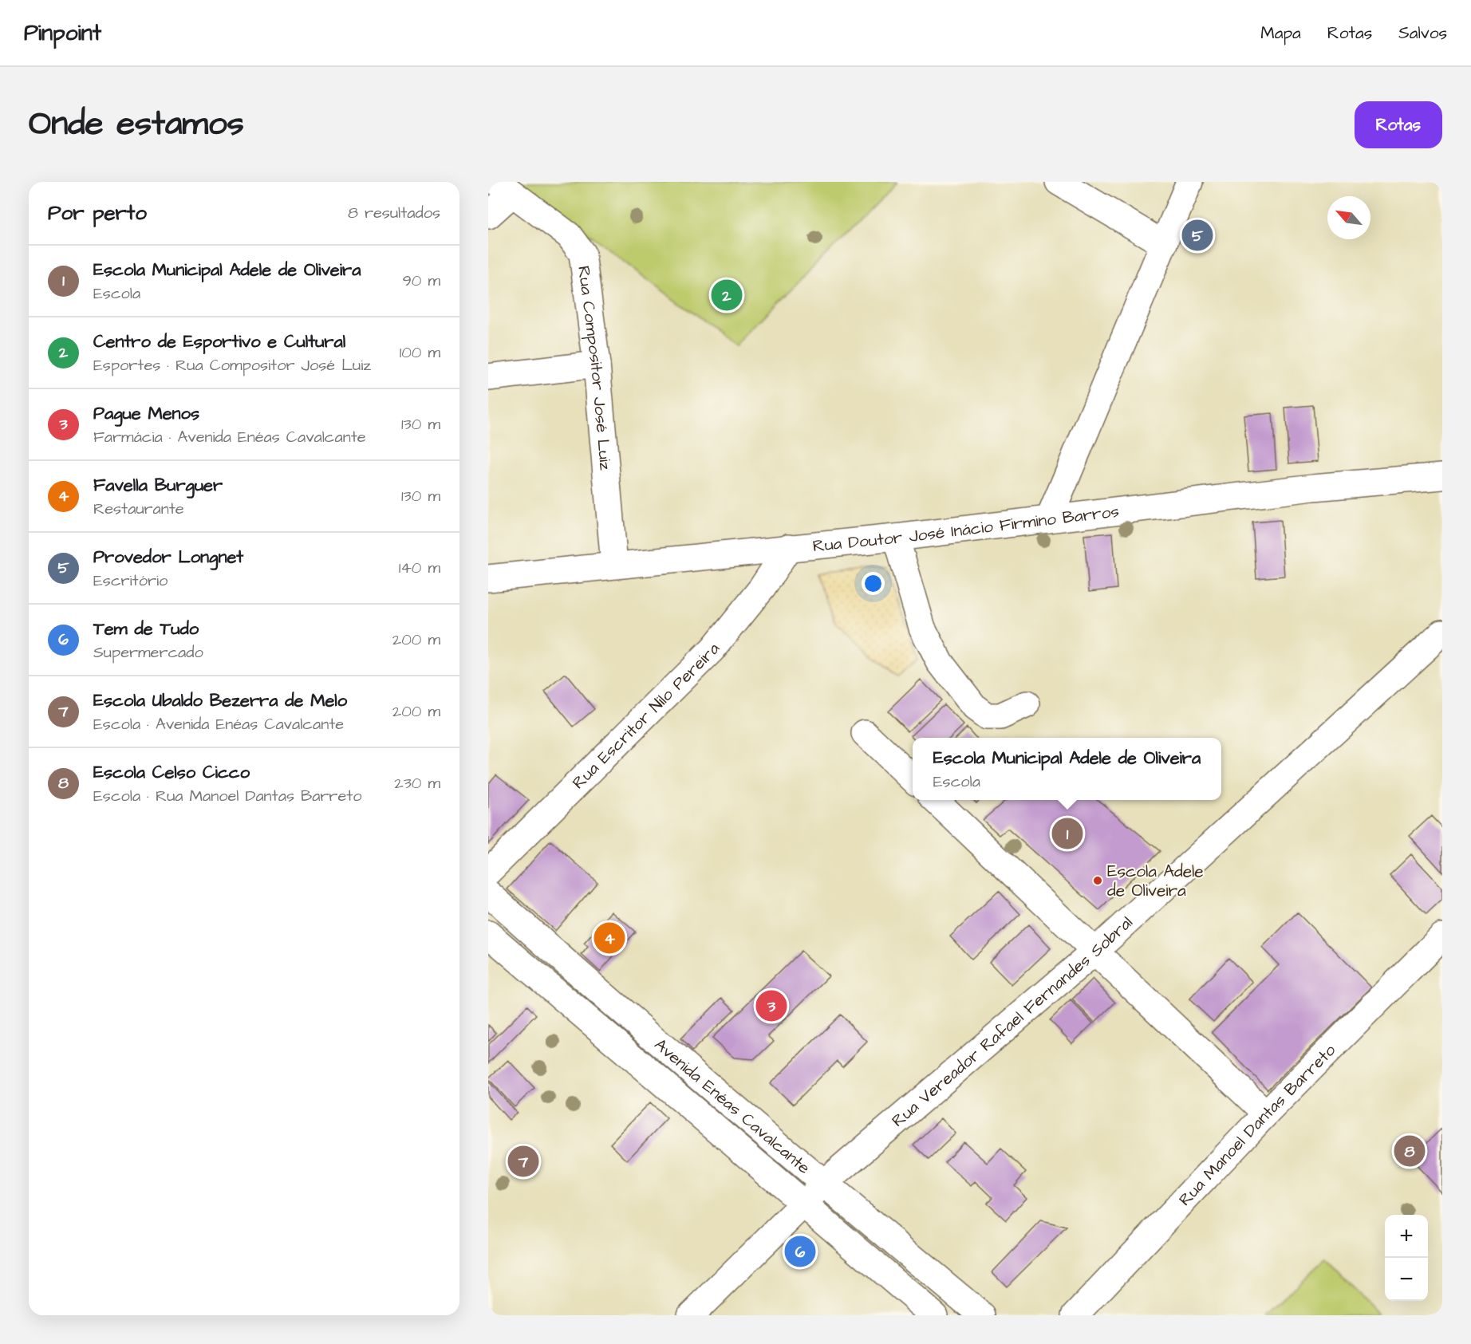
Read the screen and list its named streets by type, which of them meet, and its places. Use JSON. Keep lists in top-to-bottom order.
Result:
{
  "streets": {
    "street": [
      "Rua Compositor José Luiz",
      "Rua Doutor José Inácio Firmino Barros",
      "Rua Escritor Nilo Pereira",
      "Rua Vereador Rafael Fernandes Sobral",
      "Avenida Enéas Cavalcante",
      "Rua Manoel Dantas Barreto"
    ]
  },
  "crossings": [
    ["Rua Compositor José Luiz", "Rua Doutor José Inácio Firmino Barros"],
    ["Rua Doutor José Inácio Firmino Barros", "Rua Escritor Nilo Pereira"],
    ["Rua Vereador Rafael Fernandes Sobral", "Avenida Enéas Cavalcante"]
  ],
  "places": ["Escola Adele de Oliveira"],
  "north": "top left",
  "page": {
    "header": "Pinpoint",
    "nav": ["Mapa", "Rotas", "Salvos"],
    "title": "Onde estamos",
    "buttons": "Rotas",
    "heading": ["Por perto", "8 resultados"],
    "pins": [
      "5",
      "2",
      "1",
      "4",
      "3",
      "8",
      "7",
      "6"
    ],
    "list": [
      {
        "mark": "1",
        "name": "Escola Municipal Adele de Oliveira",
        "note": "Escola",
        "value": "90 m"
      },
      {
        "mark": "2",
        "name": "Centro de Esportivo e Cultural",
        "note": "Esportes · Rua Compositor José Luiz",
        "value": "100 m"
      },
      {
        "mark": "3",
        "name": "Pague Menos",
        "note": "Farmácia · Avenida Enéas Cavalcante",
        "value": "130 m"
      },
      {
        "mark": "4",
        "name": "Favella Burguer",
        "note": "Restaurante",
        "value": "130 m"
      },
      {
        "mark": "5",
        "name": "Provedor Longnet",
        "note": "Escritório",
        "value": "140 m"
      },
      {
        "mark": "6",
        "name": "Tem de Tudo",
        "note": "Supermercado",
        "value": "200 m"
      },
      {
        "mark": "7",
        "name": "Escola Ubaldo Bezerra de Melo",
        "note": "Escola · Avenida Enéas Cavalcante",
        "value": "200 m"
      },
      {
        "mark": "8",
        "name": "Escola Celso Cicco",
        "note": "Escola · Rua Manoel Dantas Barreto",
        "value": "230 m"
      }
    ],
    "popup": ["Escola Municipal Adele de Oliveira", "Escola"],
    "map_buttons": ["+", "−"]
  }
}
